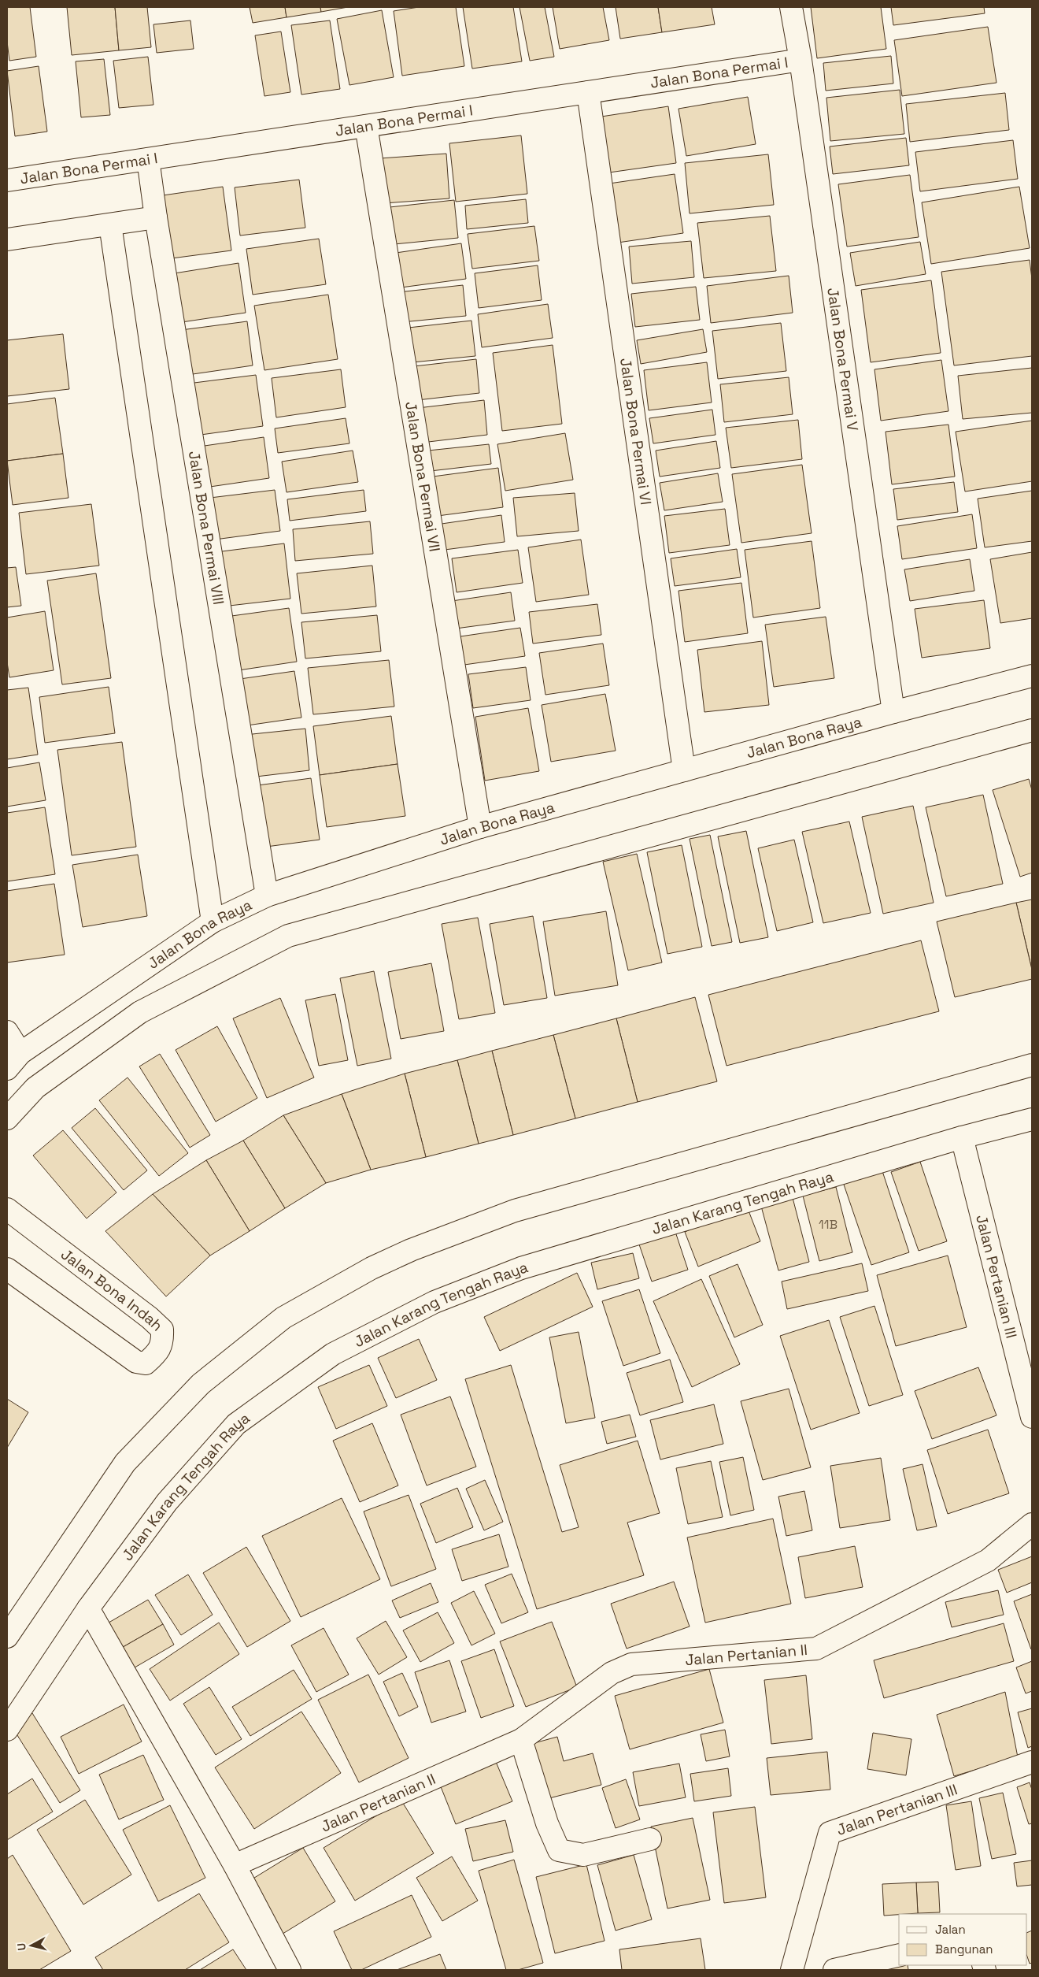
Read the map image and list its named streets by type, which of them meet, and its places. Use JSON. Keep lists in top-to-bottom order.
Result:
{
  "streets": {
    "street": [
      "Jalan Bona Permai I",
      "Jalan Bona Permai V",
      "Jalan Bona Permai VI",
      "Jalan Bona Permai VII",
      "Jalan Bona Permai VIII",
      "Jalan Bona Raya",
      "Jalan Karang Tengah Raya",
      "Jalan Pertanian III",
      "Jalan Bona Indah",
      "Jalan Pertanian II"
    ]
  },
  "crossings": [
    ["Jalan Bona Permai I", "Jalan Bona Permai V"],
    ["Jalan Bona Permai I", "Jalan Bona Permai VI"],
    ["Jalan Bona Permai I", "Jalan Bona Permai VII"],
    ["Jalan Bona Permai I", "Jalan Bona Permai VIII"],
    ["Jalan Bona Permai V", "Jalan Bona Raya"],
    ["Jalan Bona Permai VI", "Jalan Bona Raya"],
    ["Jalan Bona Permai VII", "Jalan Bona Raya"],
    ["Jalan Bona Permai VIII", "Jalan Bona Raya"],
    ["Jalan Karang Tengah Raya", "Jalan Pertanian III"]
  ],
  "house_numbers": ["11B"],
  "legend": ["Jalan", "Bangunan"],
  "north": "left"
}
